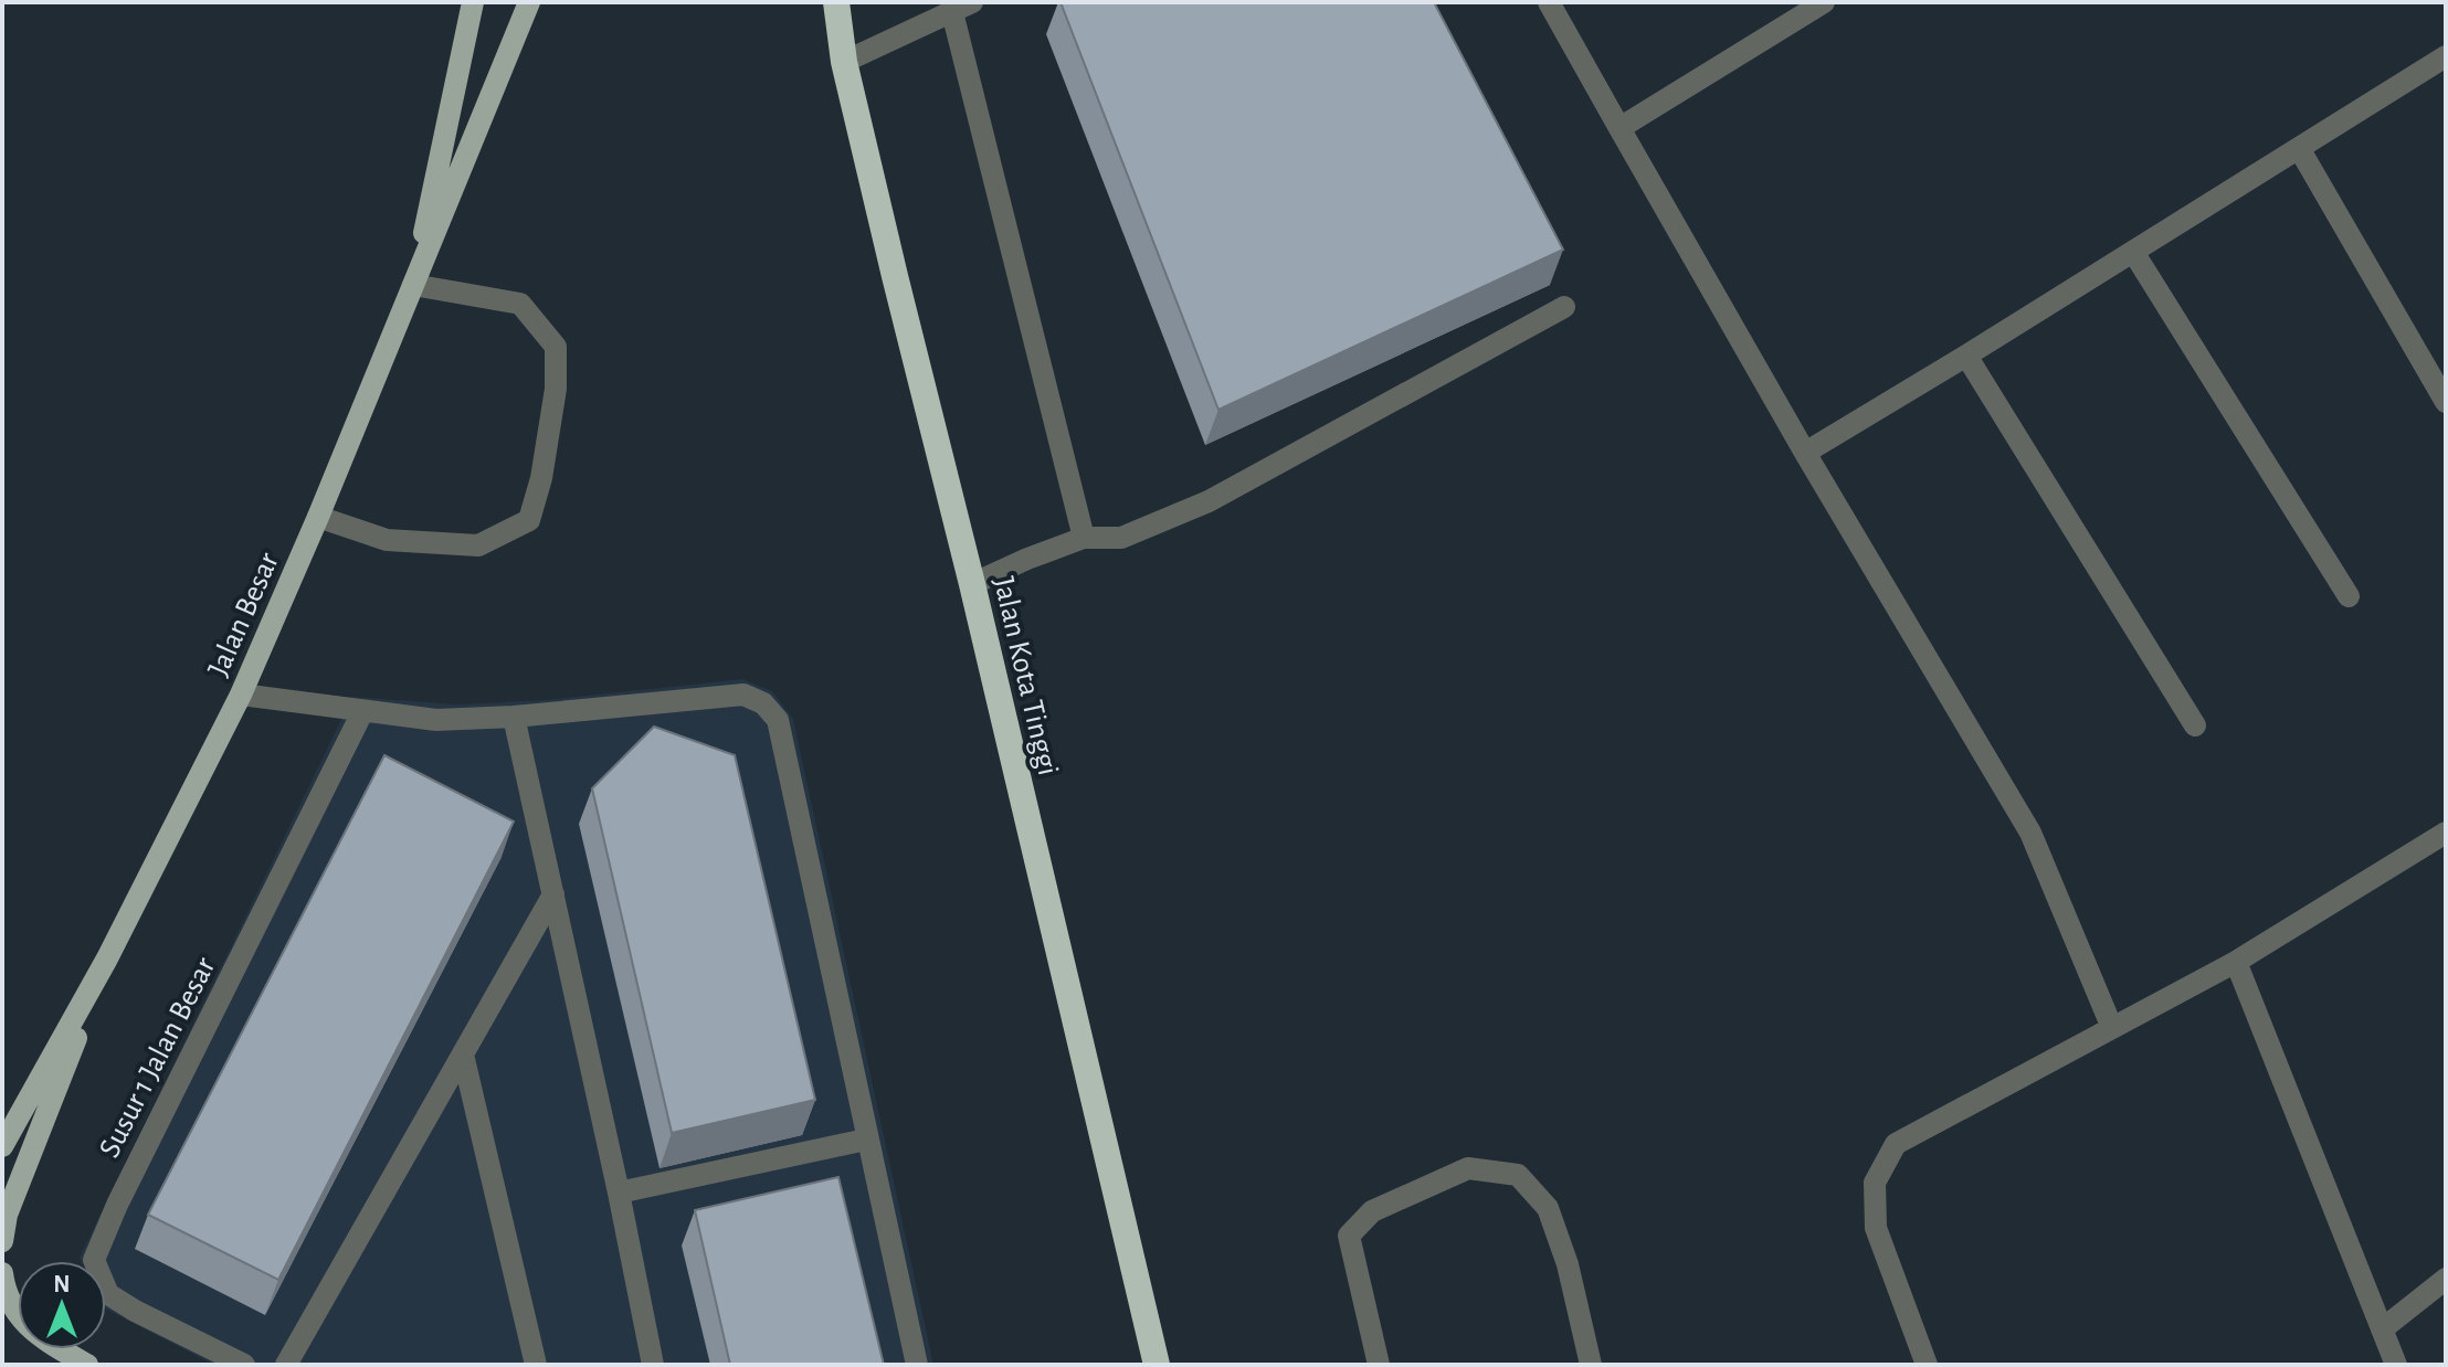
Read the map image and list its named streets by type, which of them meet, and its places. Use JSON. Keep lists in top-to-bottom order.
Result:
{
  "streets": {
    "highway": ["Jalan Kota Tinggi"],
    "main road": ["Jalan Besar"],
    "street": ["Susur 1 Jalan Besar"]
  },
  "north": "top"
}
